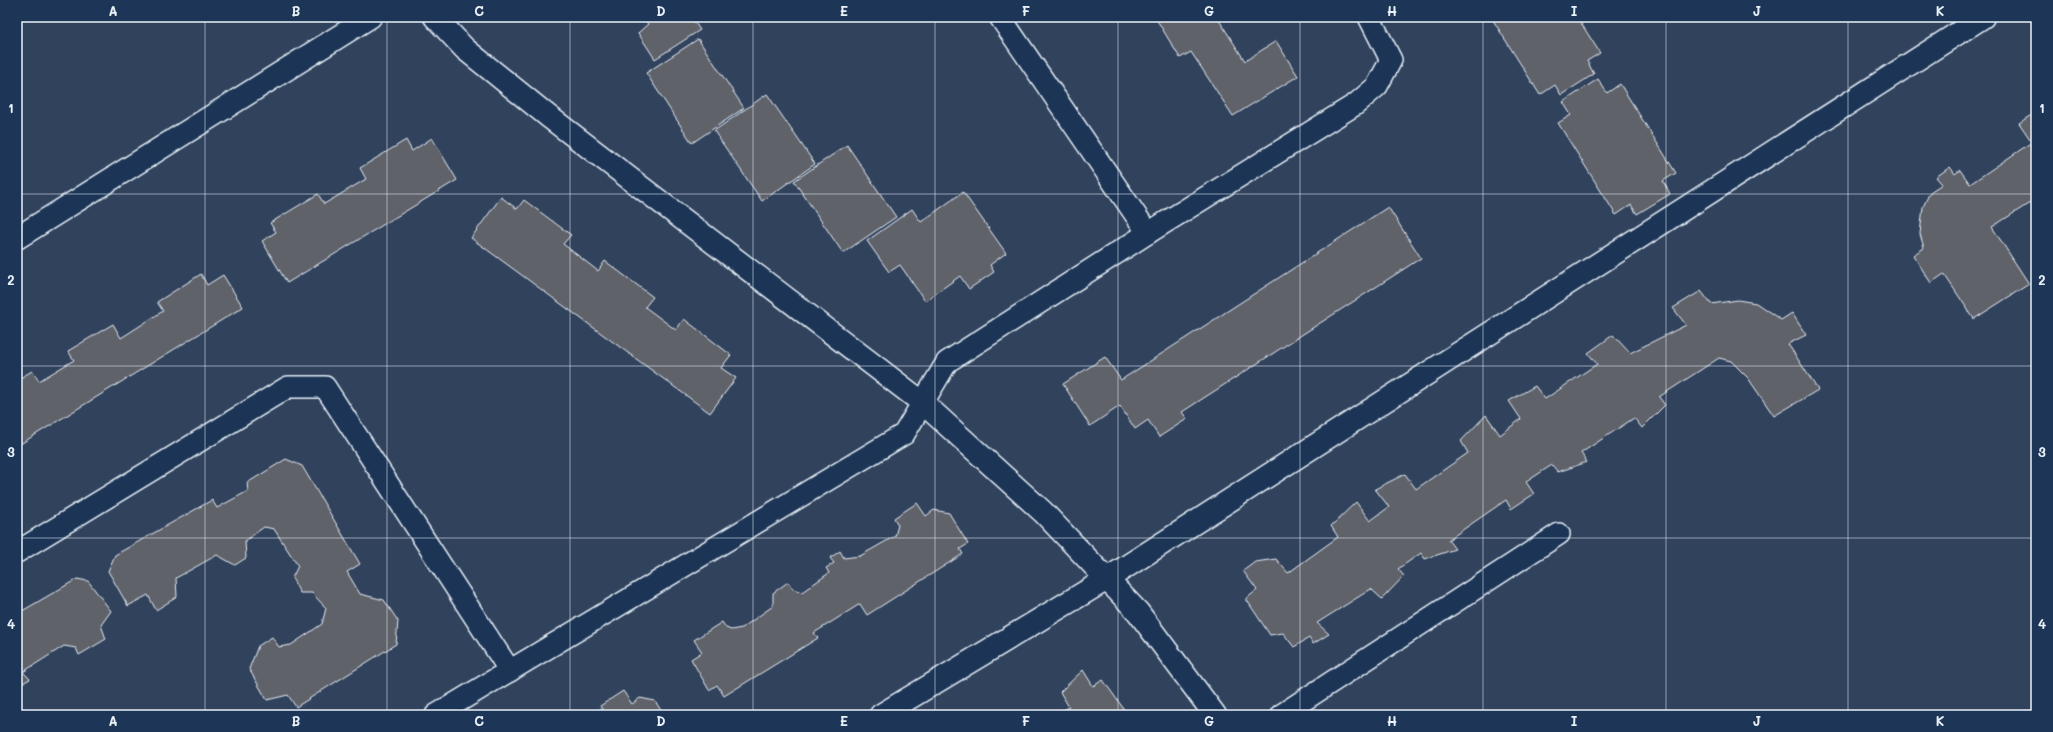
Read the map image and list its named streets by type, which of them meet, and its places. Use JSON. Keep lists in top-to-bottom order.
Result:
{
  "grid": {
    "columns": [
      "A",
      "B",
      "C",
      "D",
      "E",
      "F",
      "G",
      "H",
      "I",
      "J",
      "K"
    ],
    "rows": [
      "1",
      "2",
      "3",
      "4"
    ]
  }
}
